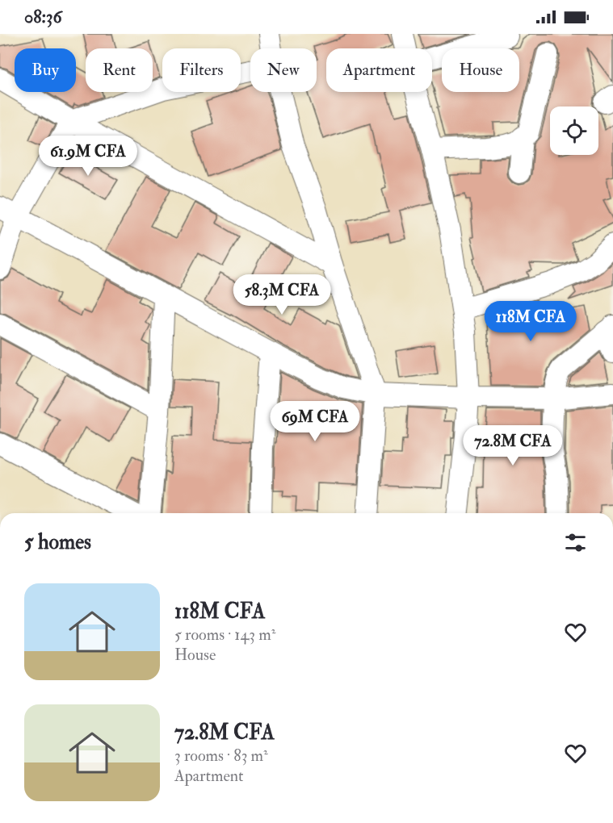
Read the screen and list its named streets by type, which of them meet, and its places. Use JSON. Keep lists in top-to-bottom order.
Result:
{
  "page": {
    "status": "08:36",
    "chip": [
      "Buy",
      "Rent",
      "Filters",
      "New",
      "Apartment",
      "House"
    ],
    "price": [
      "61.9M CFA",
      "58.3M CFA",
      "118M CFA",
      "69M CFA",
      "72.8M CFA"
    ],
    "heading": "5 homes",
    "list": [
      {
        "name": "118M CFA",
        "note": "5 rooms · 143 m² · House"
      },
      {
        "name": "72.8M CFA",
        "note": "3 rooms · 83 m² · Apartment"
      }
    ]
  }
}
